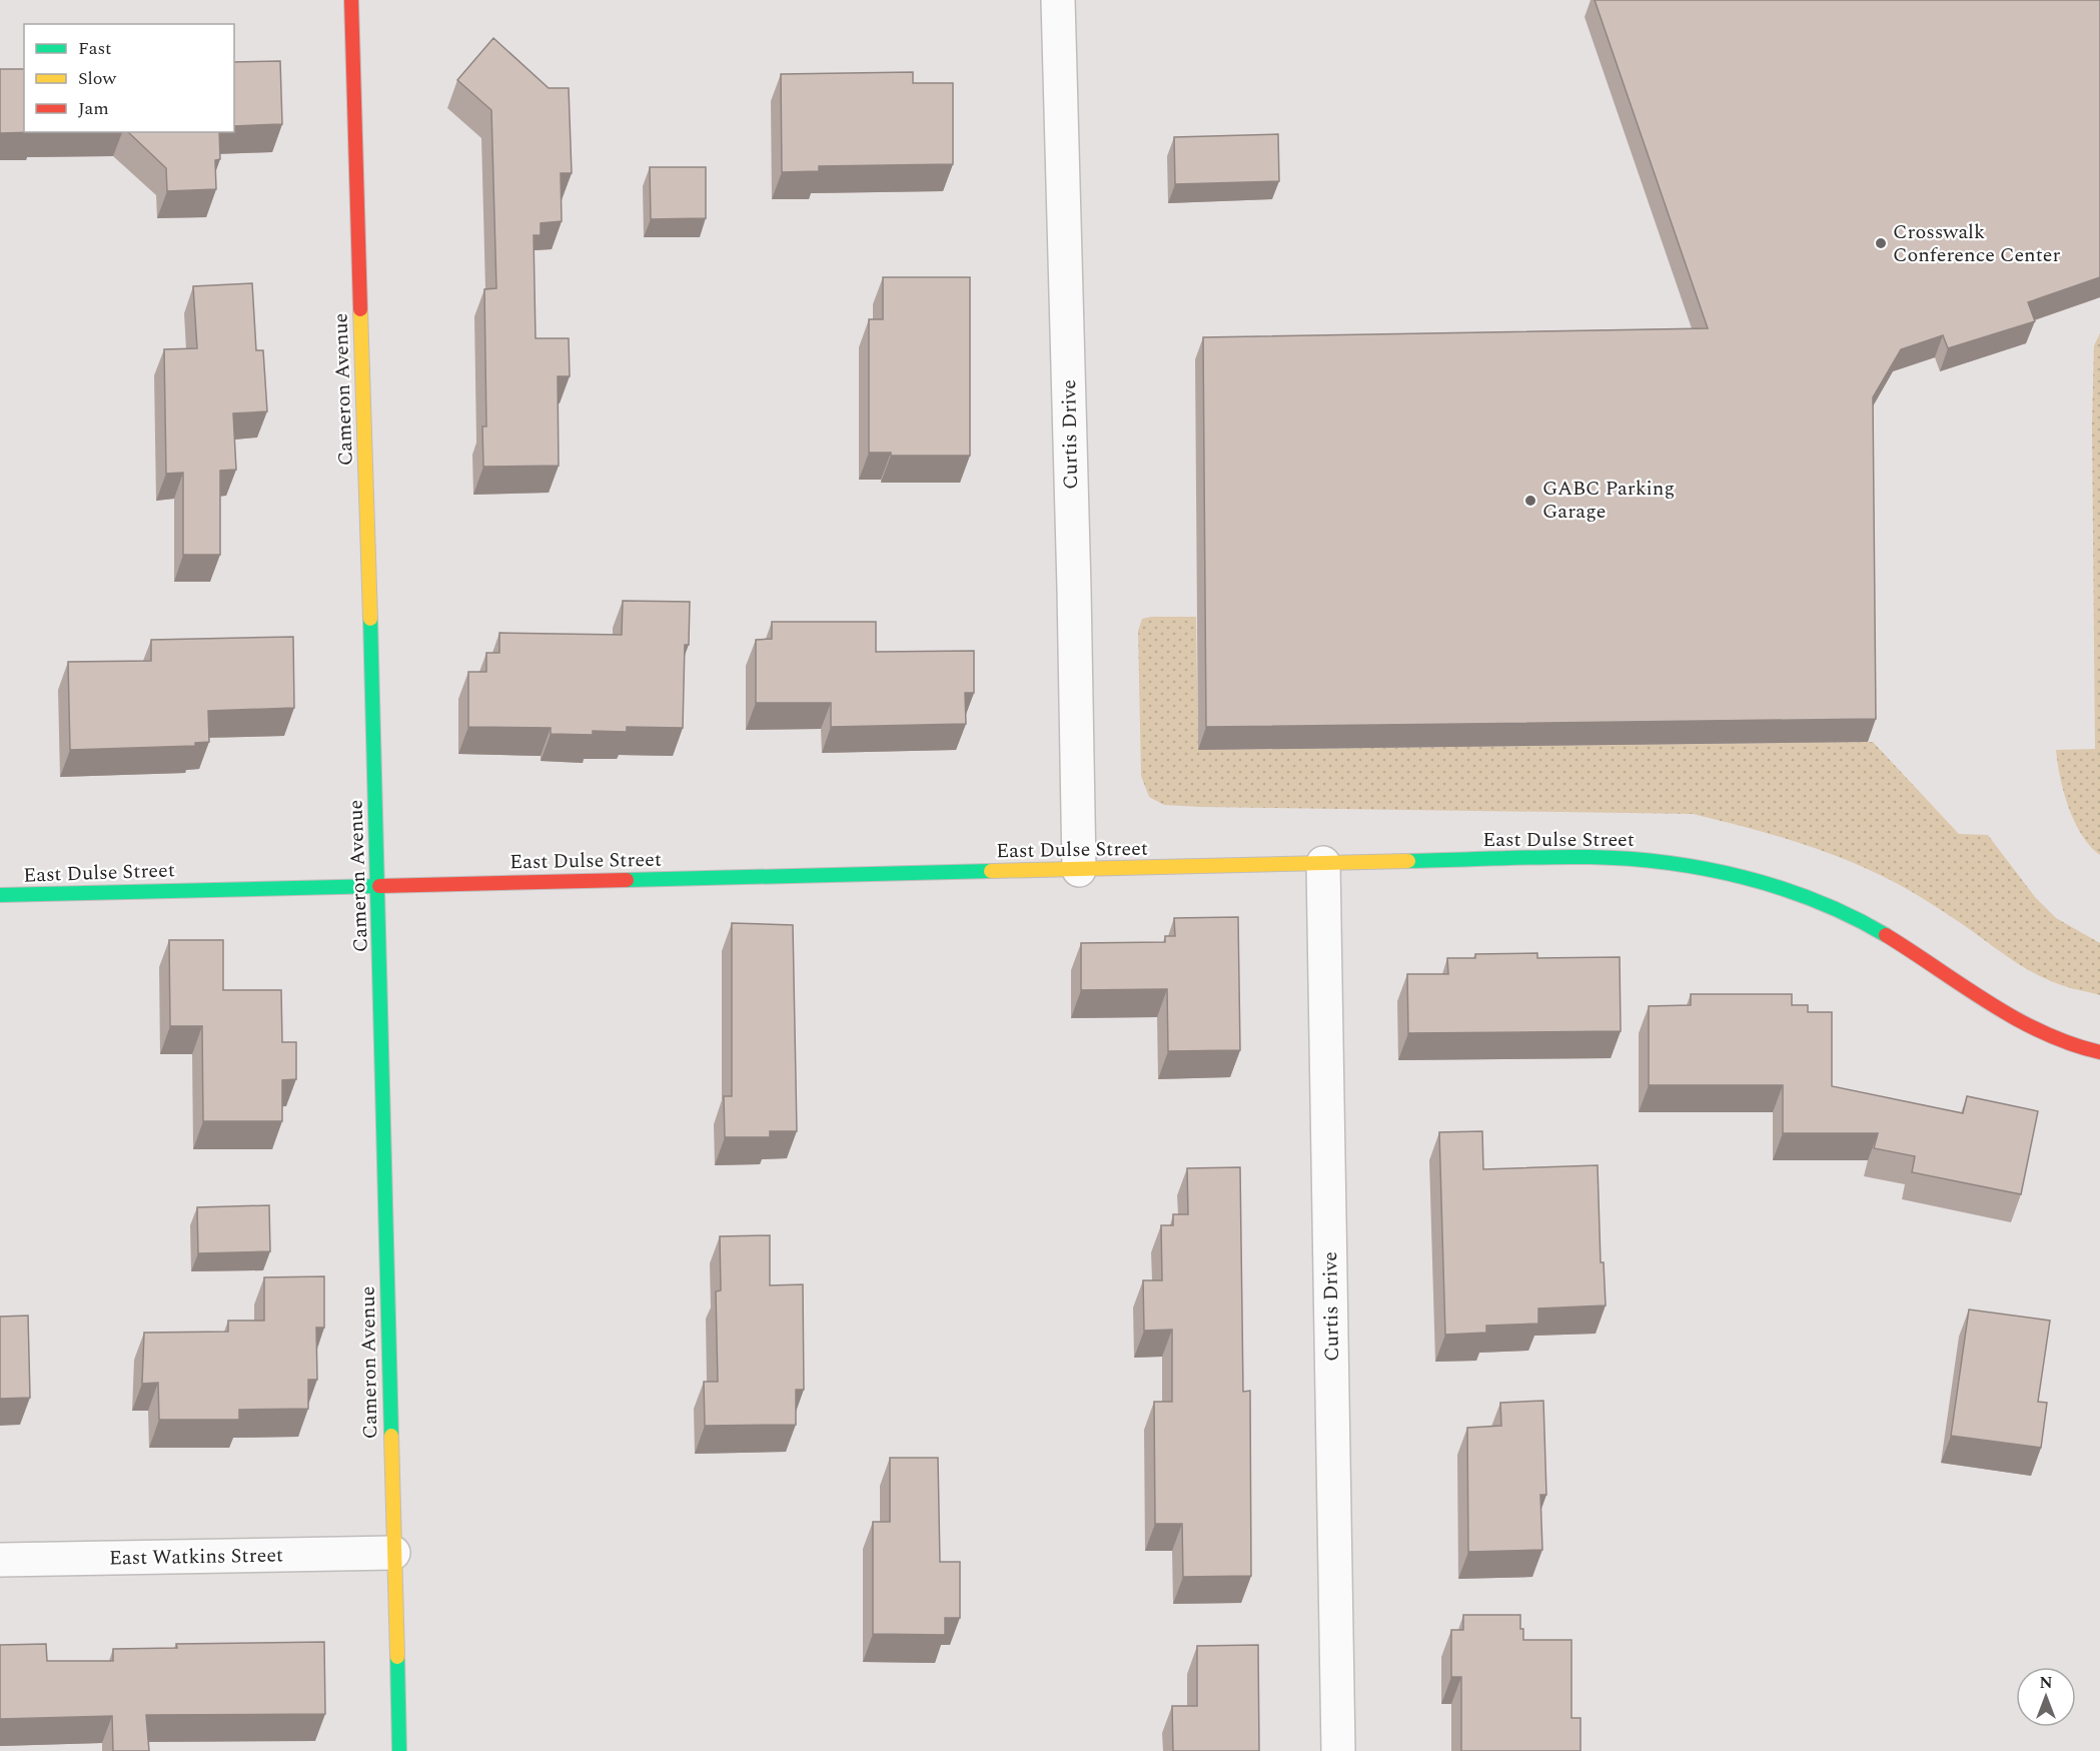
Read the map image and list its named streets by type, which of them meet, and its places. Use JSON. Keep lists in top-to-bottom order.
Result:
{
  "streets": {
    "street": [
      "Cameron Avenue",
      "Curtis Drive",
      "East Dulse Street",
      "East Watkins Street"
    ]
  },
  "crossings": [
    ["Cameron Avenue", "East Dulse Street"],
    ["Cameron Avenue", "East Watkins Street"],
    ["Curtis Drive", "East Dulse Street"]
  ],
  "places": ["Crosswalk Conference Center", "GABC Parking Garage"],
  "legend": ["Fast", "Slow", "Jam"],
  "north": "top"
}
